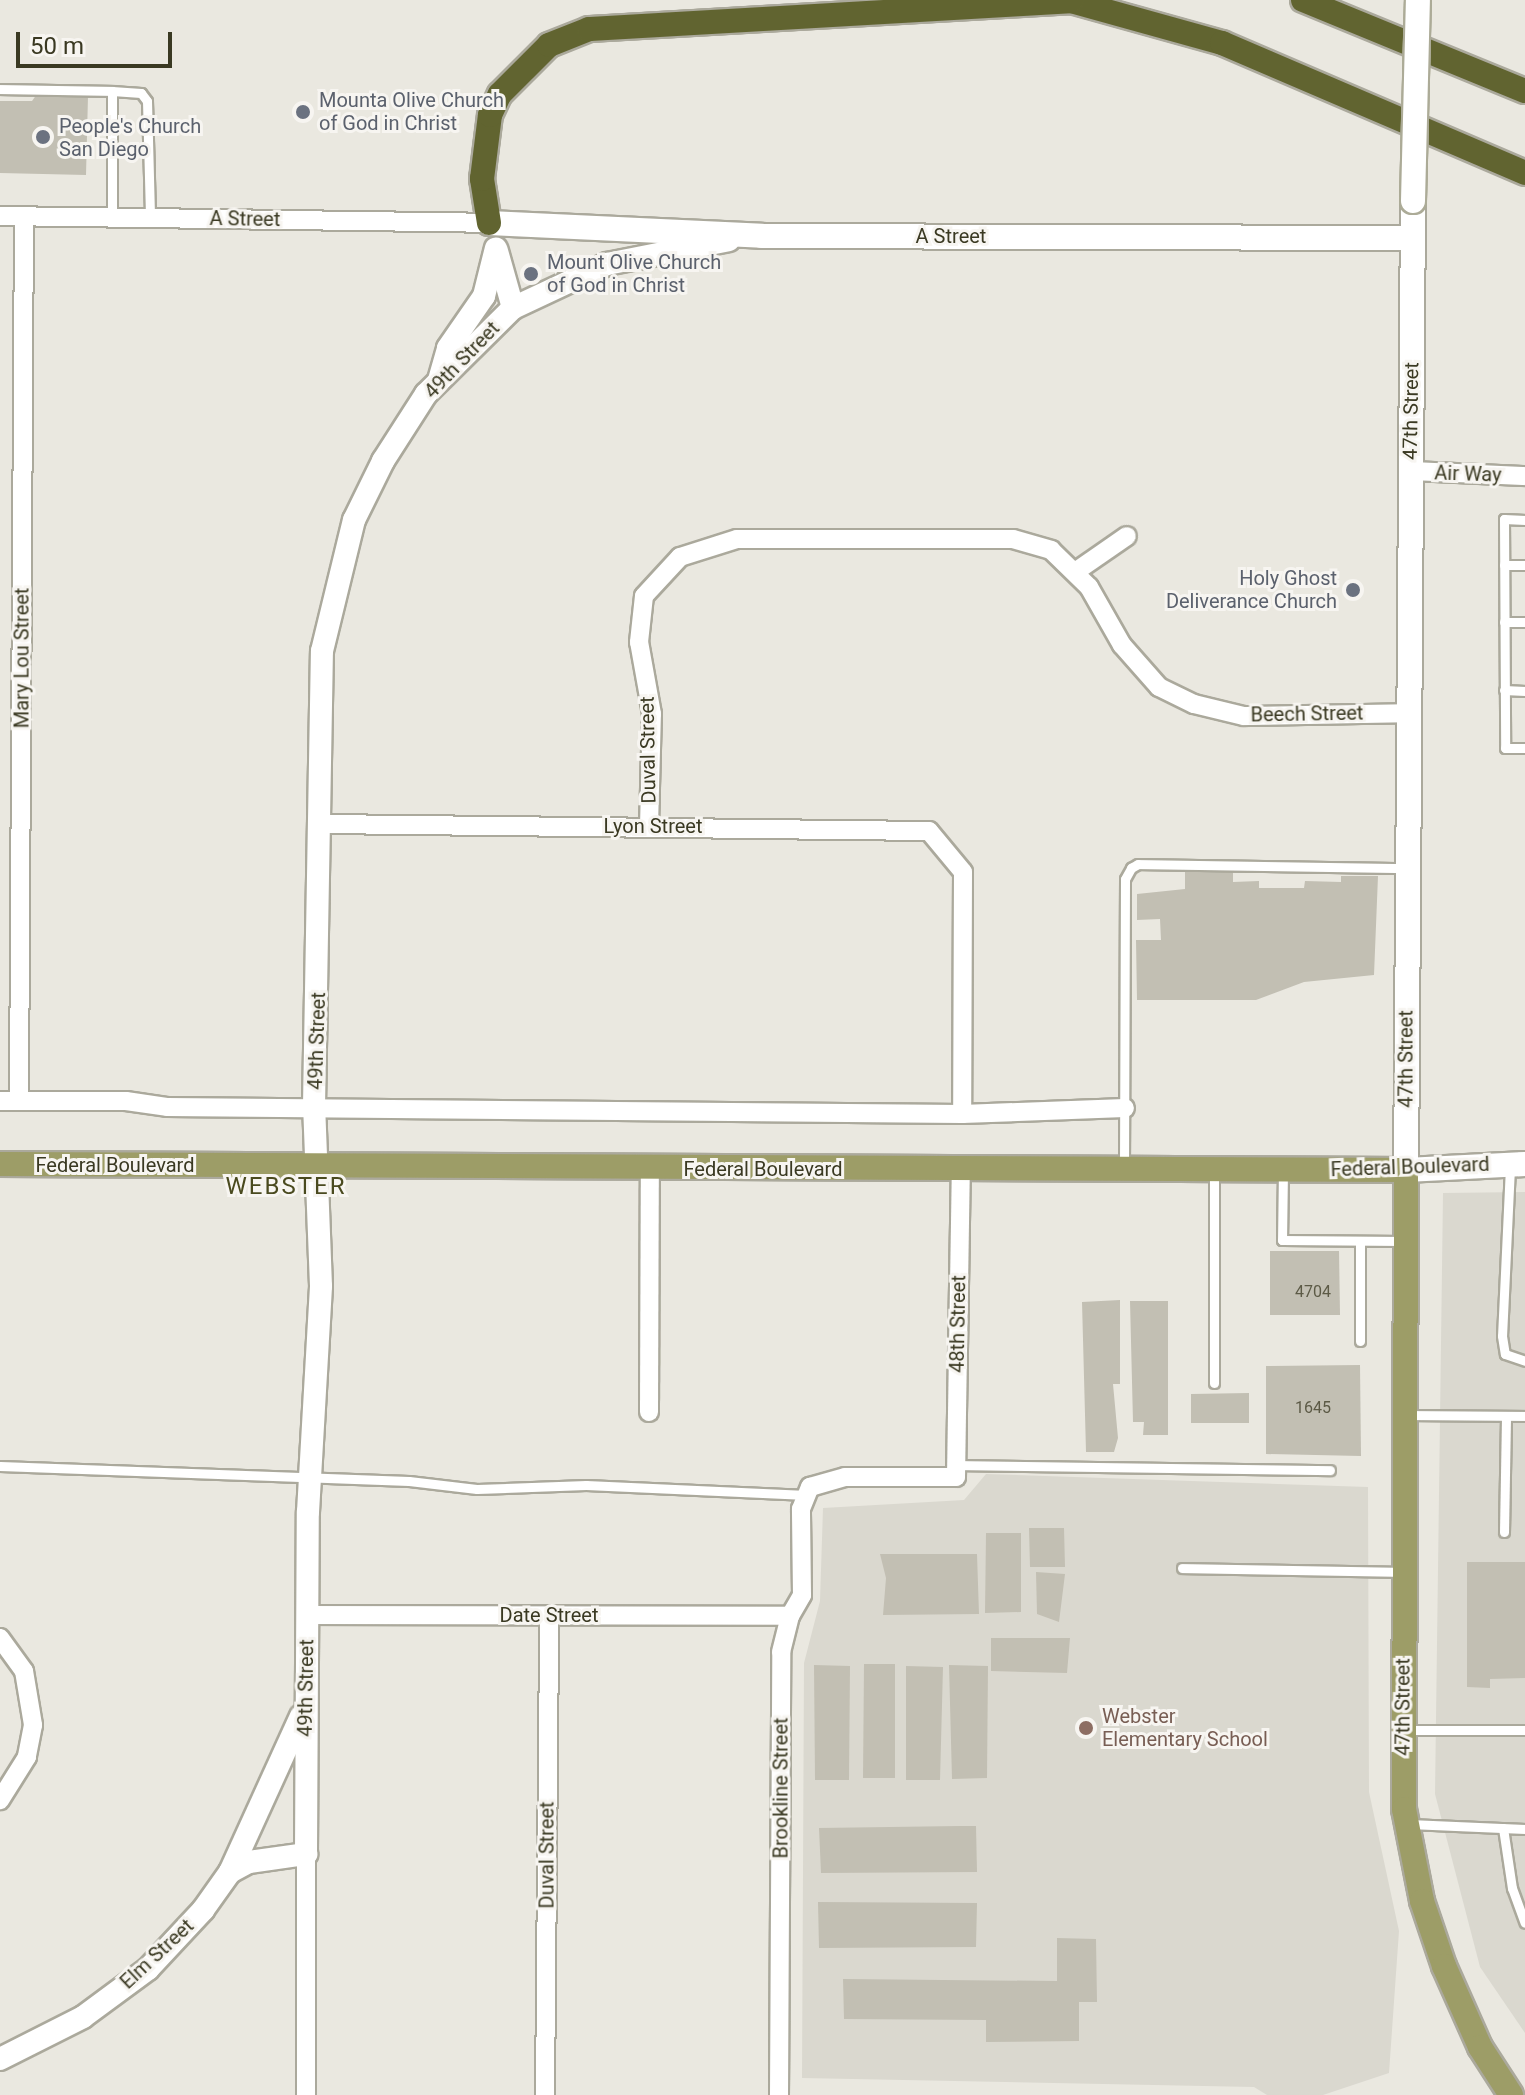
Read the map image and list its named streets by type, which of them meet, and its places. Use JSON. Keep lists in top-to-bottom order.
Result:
{
  "streets": {
    "main road": ["A Street", "47th Street", "Federal Boulevard"],
    "street": [
      "49th Street",
      "Air Way",
      "Mary Lou Street",
      "Beech Street",
      "Duval Street",
      "Lyon Street",
      "48th Street",
      "Date Street",
      "Brookline Street",
      "Elm Street"
    ]
  },
  "crossings": [
    ["A Street", "49th Street"],
    ["A Street", "47th Street"],
    ["A Street", "Mary Lou Street"],
    ["49th Street", "Lyon Street"],
    ["49th Street", "Federal Boulevard"],
    ["49th Street", "Date Street"],
    ["49th Street", "Elm Street"],
    ["47th Street", "Air Way"],
    ["47th Street", "Beech Street"],
    ["47th Street", "Federal Boulevard"],
    ["Beech Street", "Duval Street"],
    ["Duval Street", "Lyon Street"],
    ["Duval Street", "Date Street"],
    ["Federal Boulevard", "48th Street"],
    ["Date Street", "Brookline Street"]
  ],
  "districts": ["WEBSTER"],
  "places": [
    "Mounta Olive Church of God in Christ",
    "People's Church San Diego",
    "Mount Olive Church of God in Christ",
    "Holy Ghost Deliverance Church",
    "Webster Elementary School"
  ],
  "house_numbers": ["4704", "1645"],
  "scale_bar": "50 m"
}
